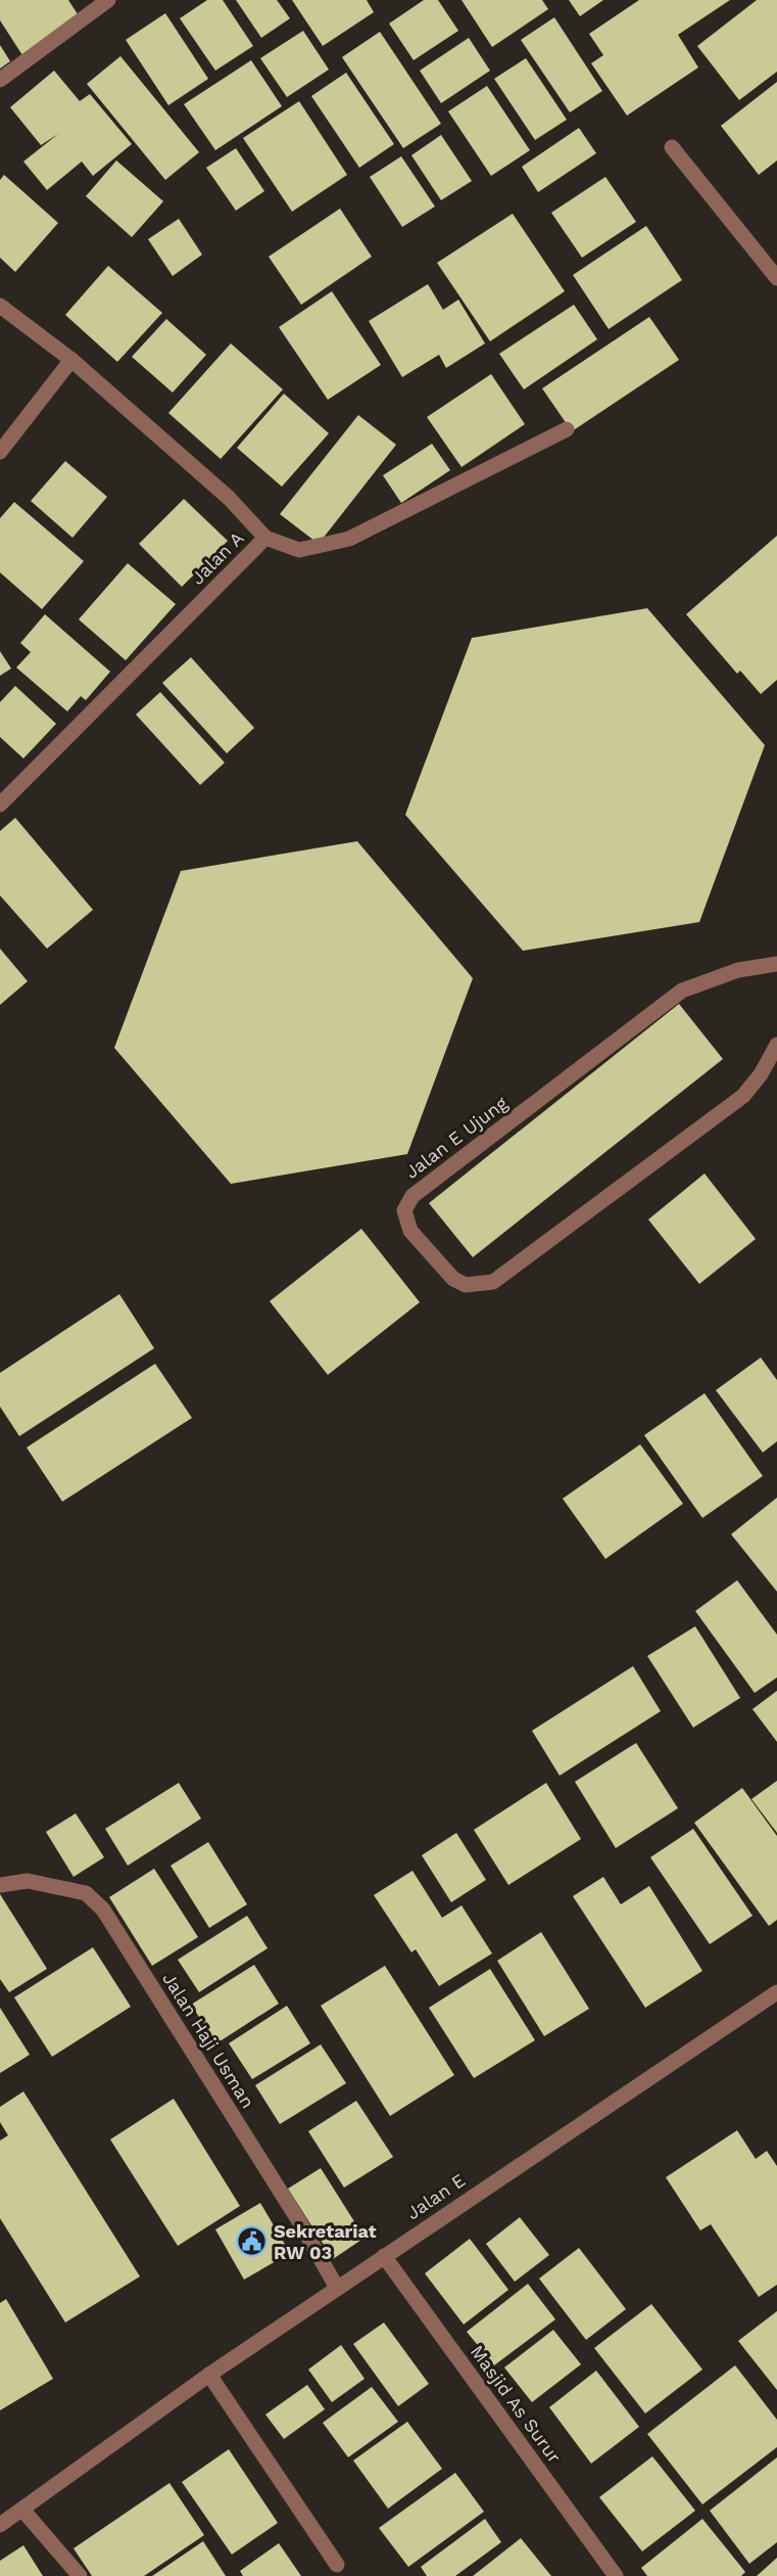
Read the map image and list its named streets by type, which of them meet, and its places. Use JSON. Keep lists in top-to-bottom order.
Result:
{
  "streets": {
    "street": [
      "Jalan A",
      "Jalan E Ujung",
      "Jalan Haji Usman",
      "Jalan E",
      "Masjid As Surur"
    ]
  },
  "crossings": [
    ["Jalan Haji Usman", "Jalan E"],
    ["Jalan E", "Masjid As Surur"]
  ],
  "places": {
    "public building": ["Sekretariat RW 03"]
  }
}
